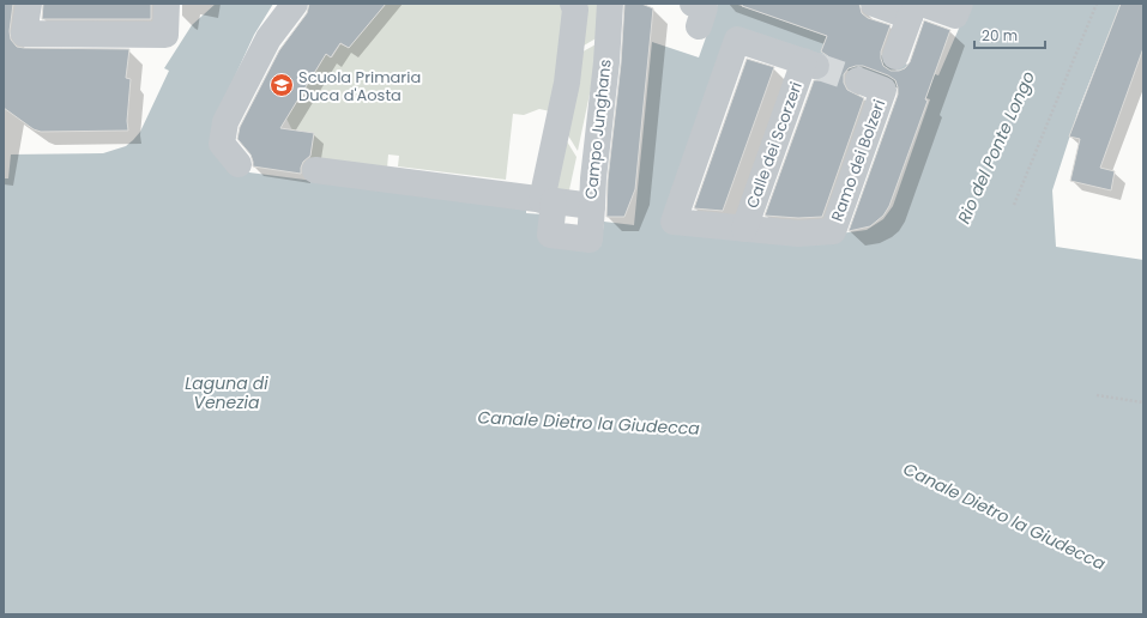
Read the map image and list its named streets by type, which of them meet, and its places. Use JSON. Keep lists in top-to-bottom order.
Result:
{
  "streets": {
    "street": ["Campo Junghans", "Calle dei Scorzeri", "Ramo dei Bolzeri"]
  },
  "crossings": [
    ["Calle dei Scorzeri", "Ramo dei Bolzeri"]
  ],
  "water": ["Rio del Ponte Longo", "Laguna di Venezia", "Canale Dietro la Giudecca"],
  "places": {
    "school or university": ["Scuola Primaria Duca d'Aosta"]
  },
  "scale_bar": "20 m"
}
